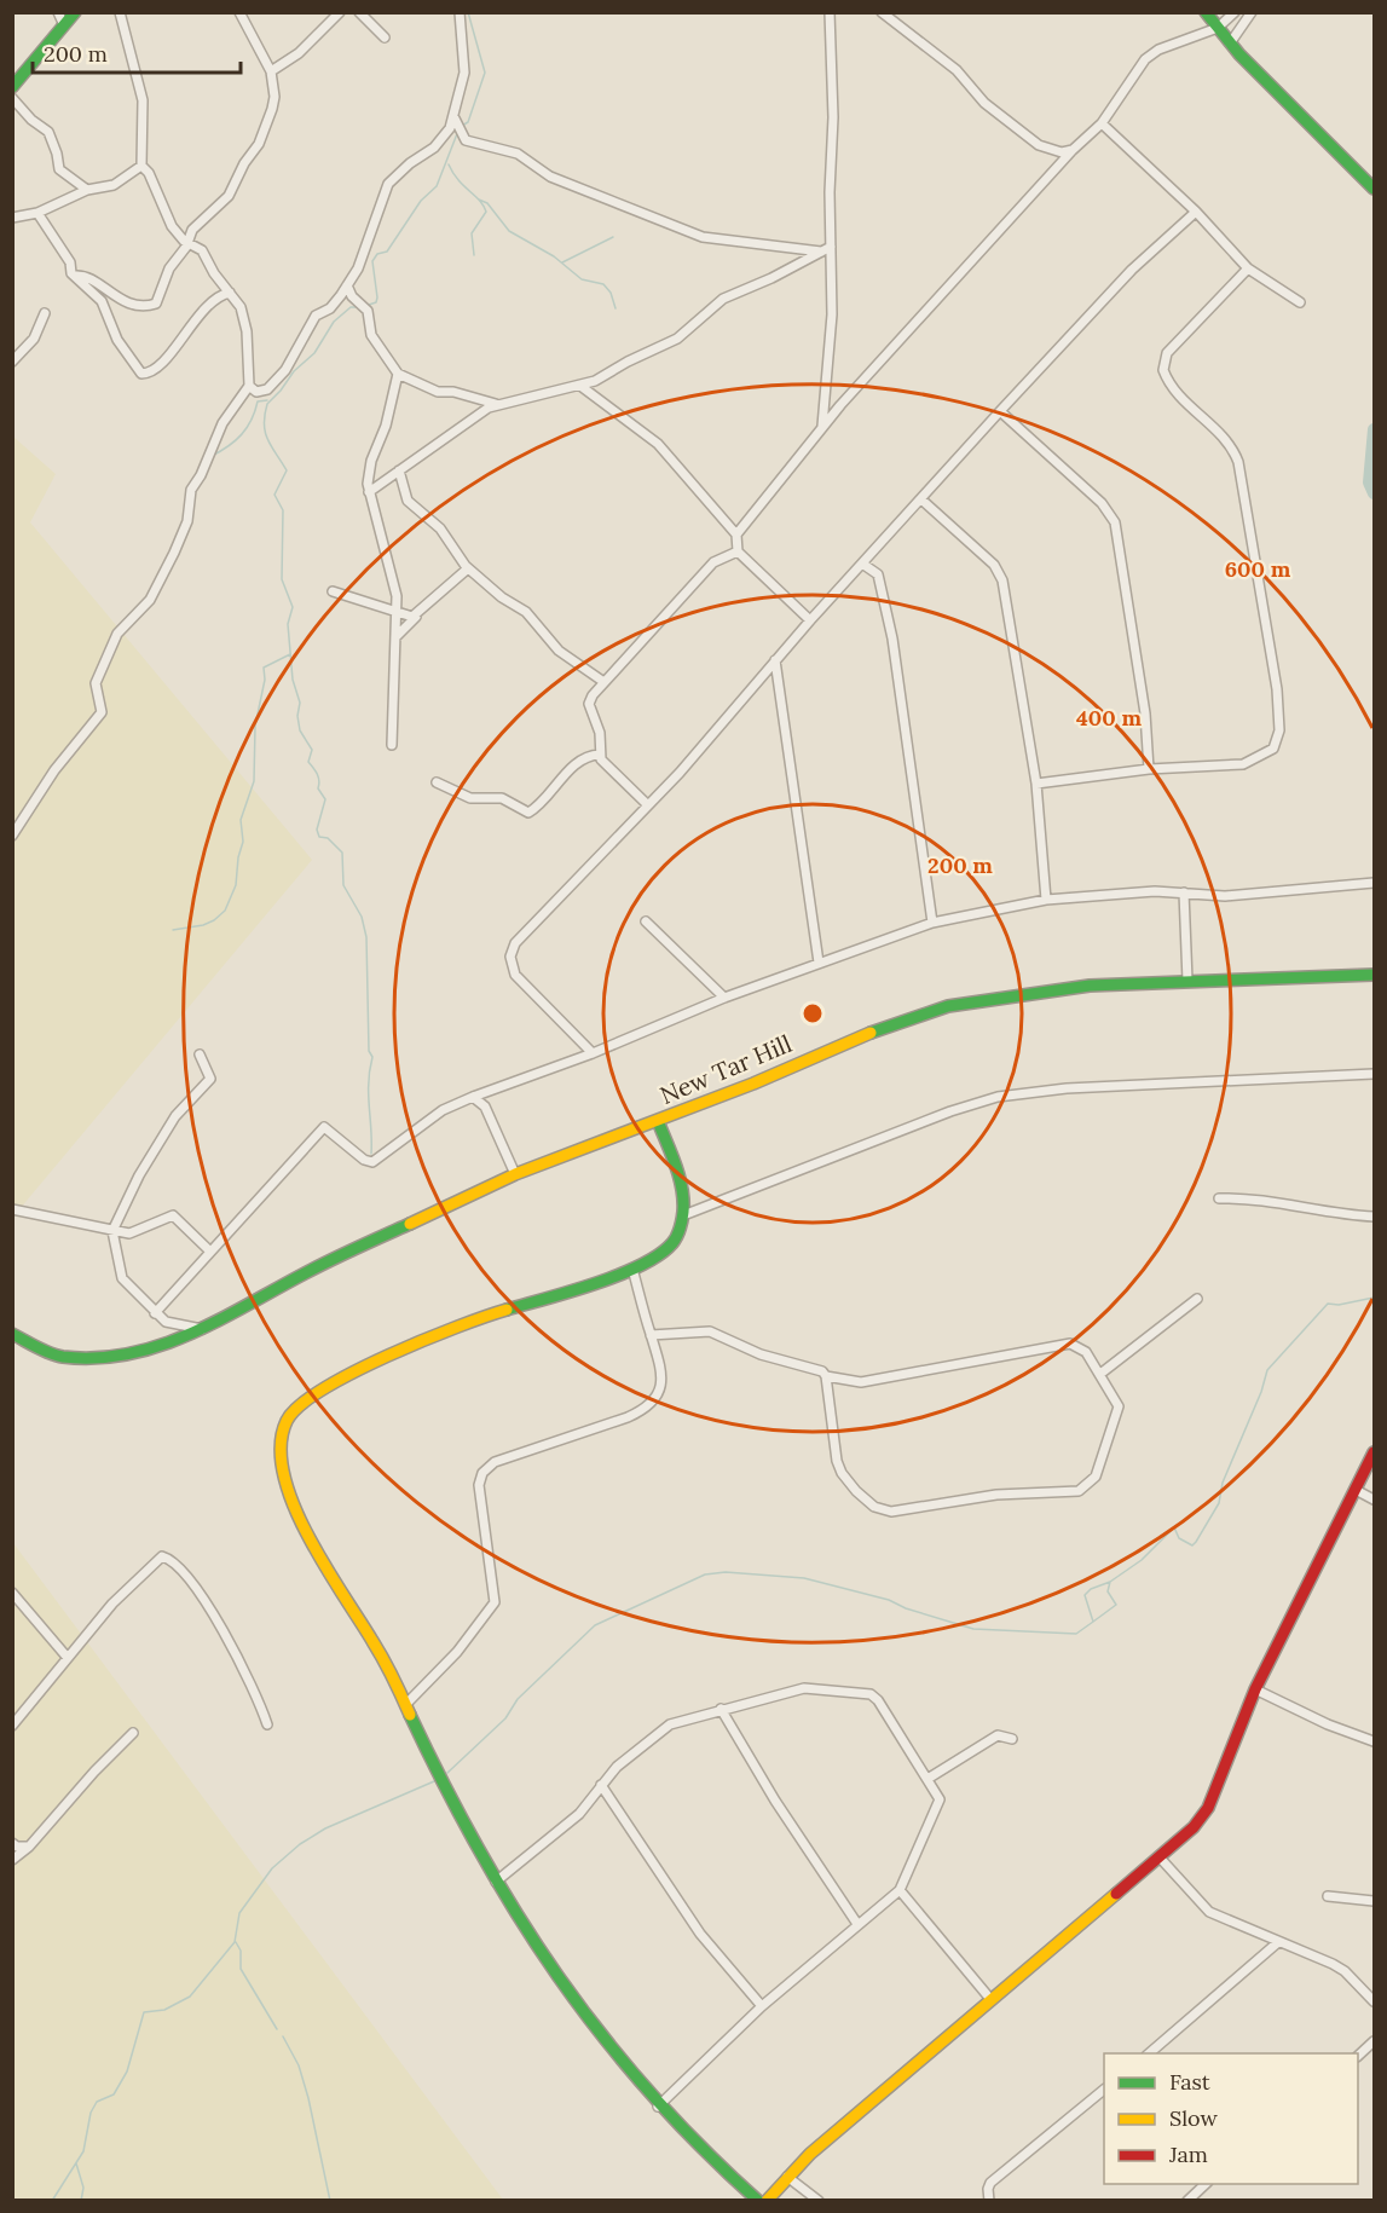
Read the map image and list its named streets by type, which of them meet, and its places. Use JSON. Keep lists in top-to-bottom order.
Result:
{
  "streets": {
    "street": ["New Tar Hill"]
  },
  "legend": ["Fast", "Slow", "Jam"],
  "scale_bar": "200 m",
  "rings": ["600 m", "400 m", "200 m"]
}
